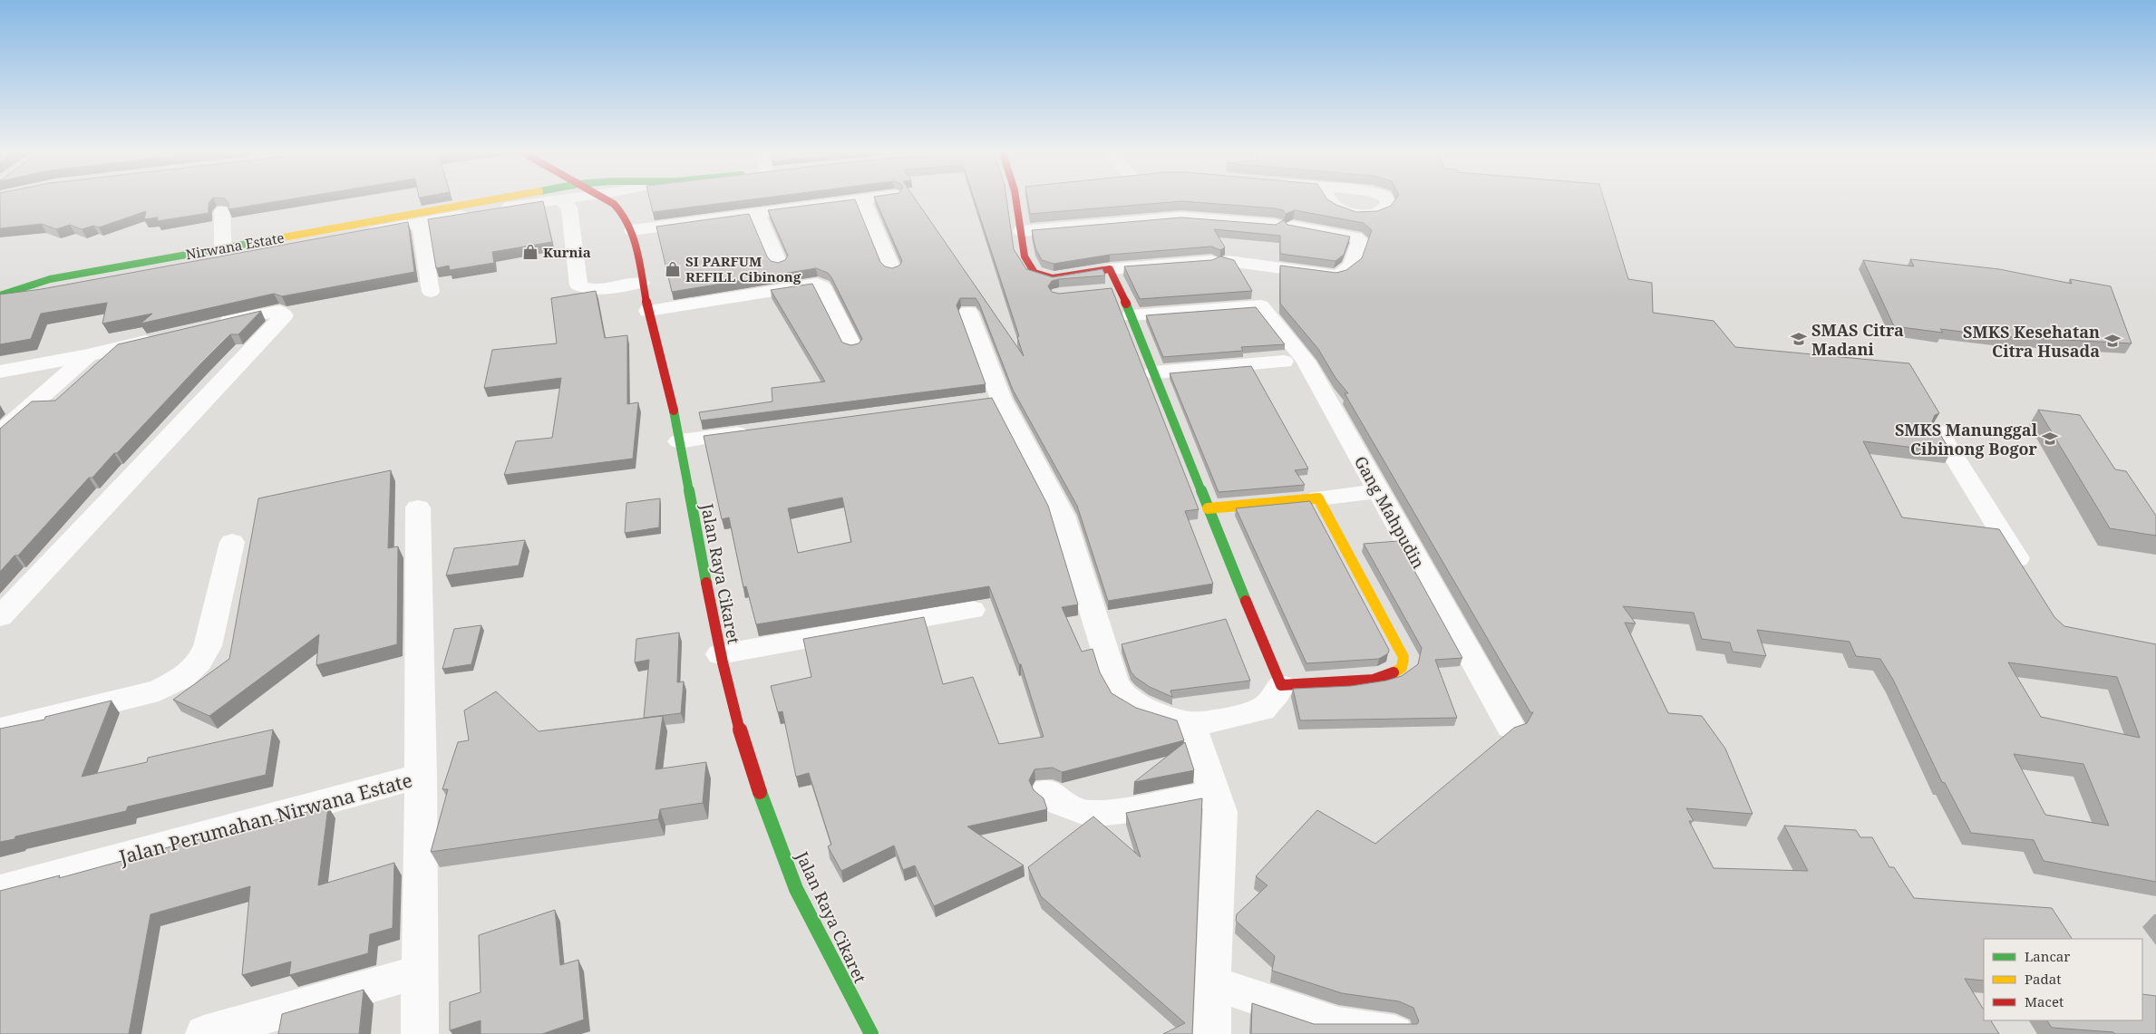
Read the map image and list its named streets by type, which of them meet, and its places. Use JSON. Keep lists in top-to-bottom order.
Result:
{
  "streets": {
    "street": [
      "Nirwana Estate",
      "Gang Mahpudin",
      "Jalan Raya Cikaret",
      "Jalan Perumahan Nirwana Estate"
    ]
  },
  "places": {
    "shop": ["Kurnia", "SI PARFUM REFILL Cibinong"],
    "school or university": ["SMAS Citra Madani", "SMKS Kesehatan Citra Husada", "SMKS Manunggal Cibinong Bogor"]
  },
  "legend": ["Lancar", "Padat", "Macet"]
}
